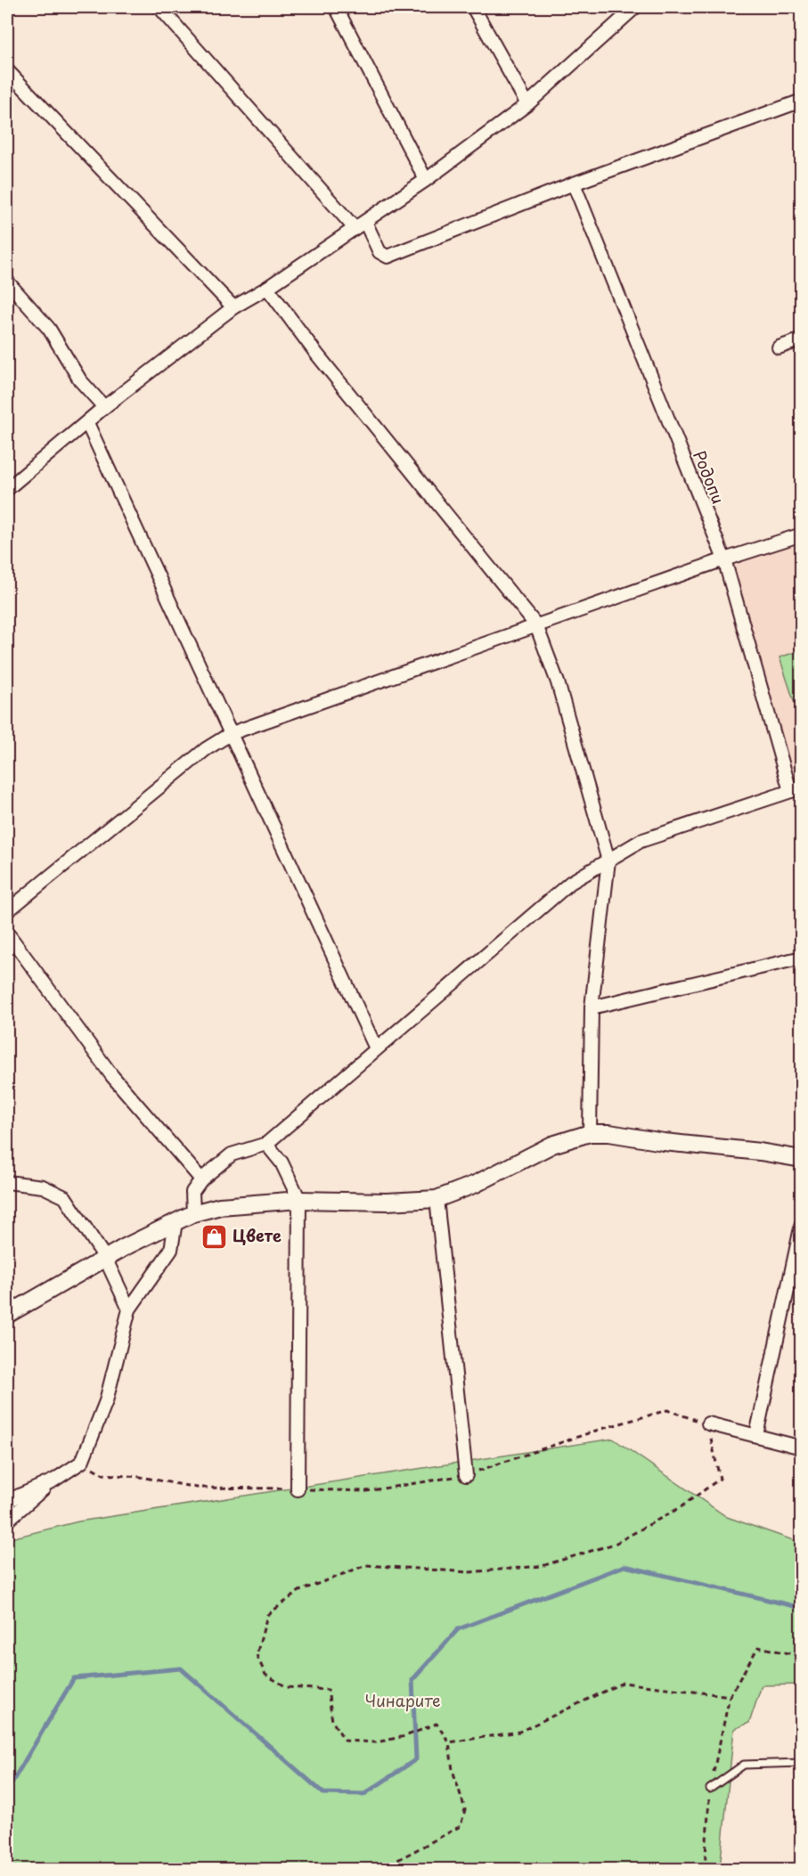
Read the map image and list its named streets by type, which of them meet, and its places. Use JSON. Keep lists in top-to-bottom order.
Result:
{
  "streets": {
    "street": ["Родопи"]
  },
  "parks": ["Чинарите"],
  "places": {
    "shop": ["Цвете"]
  }
}
